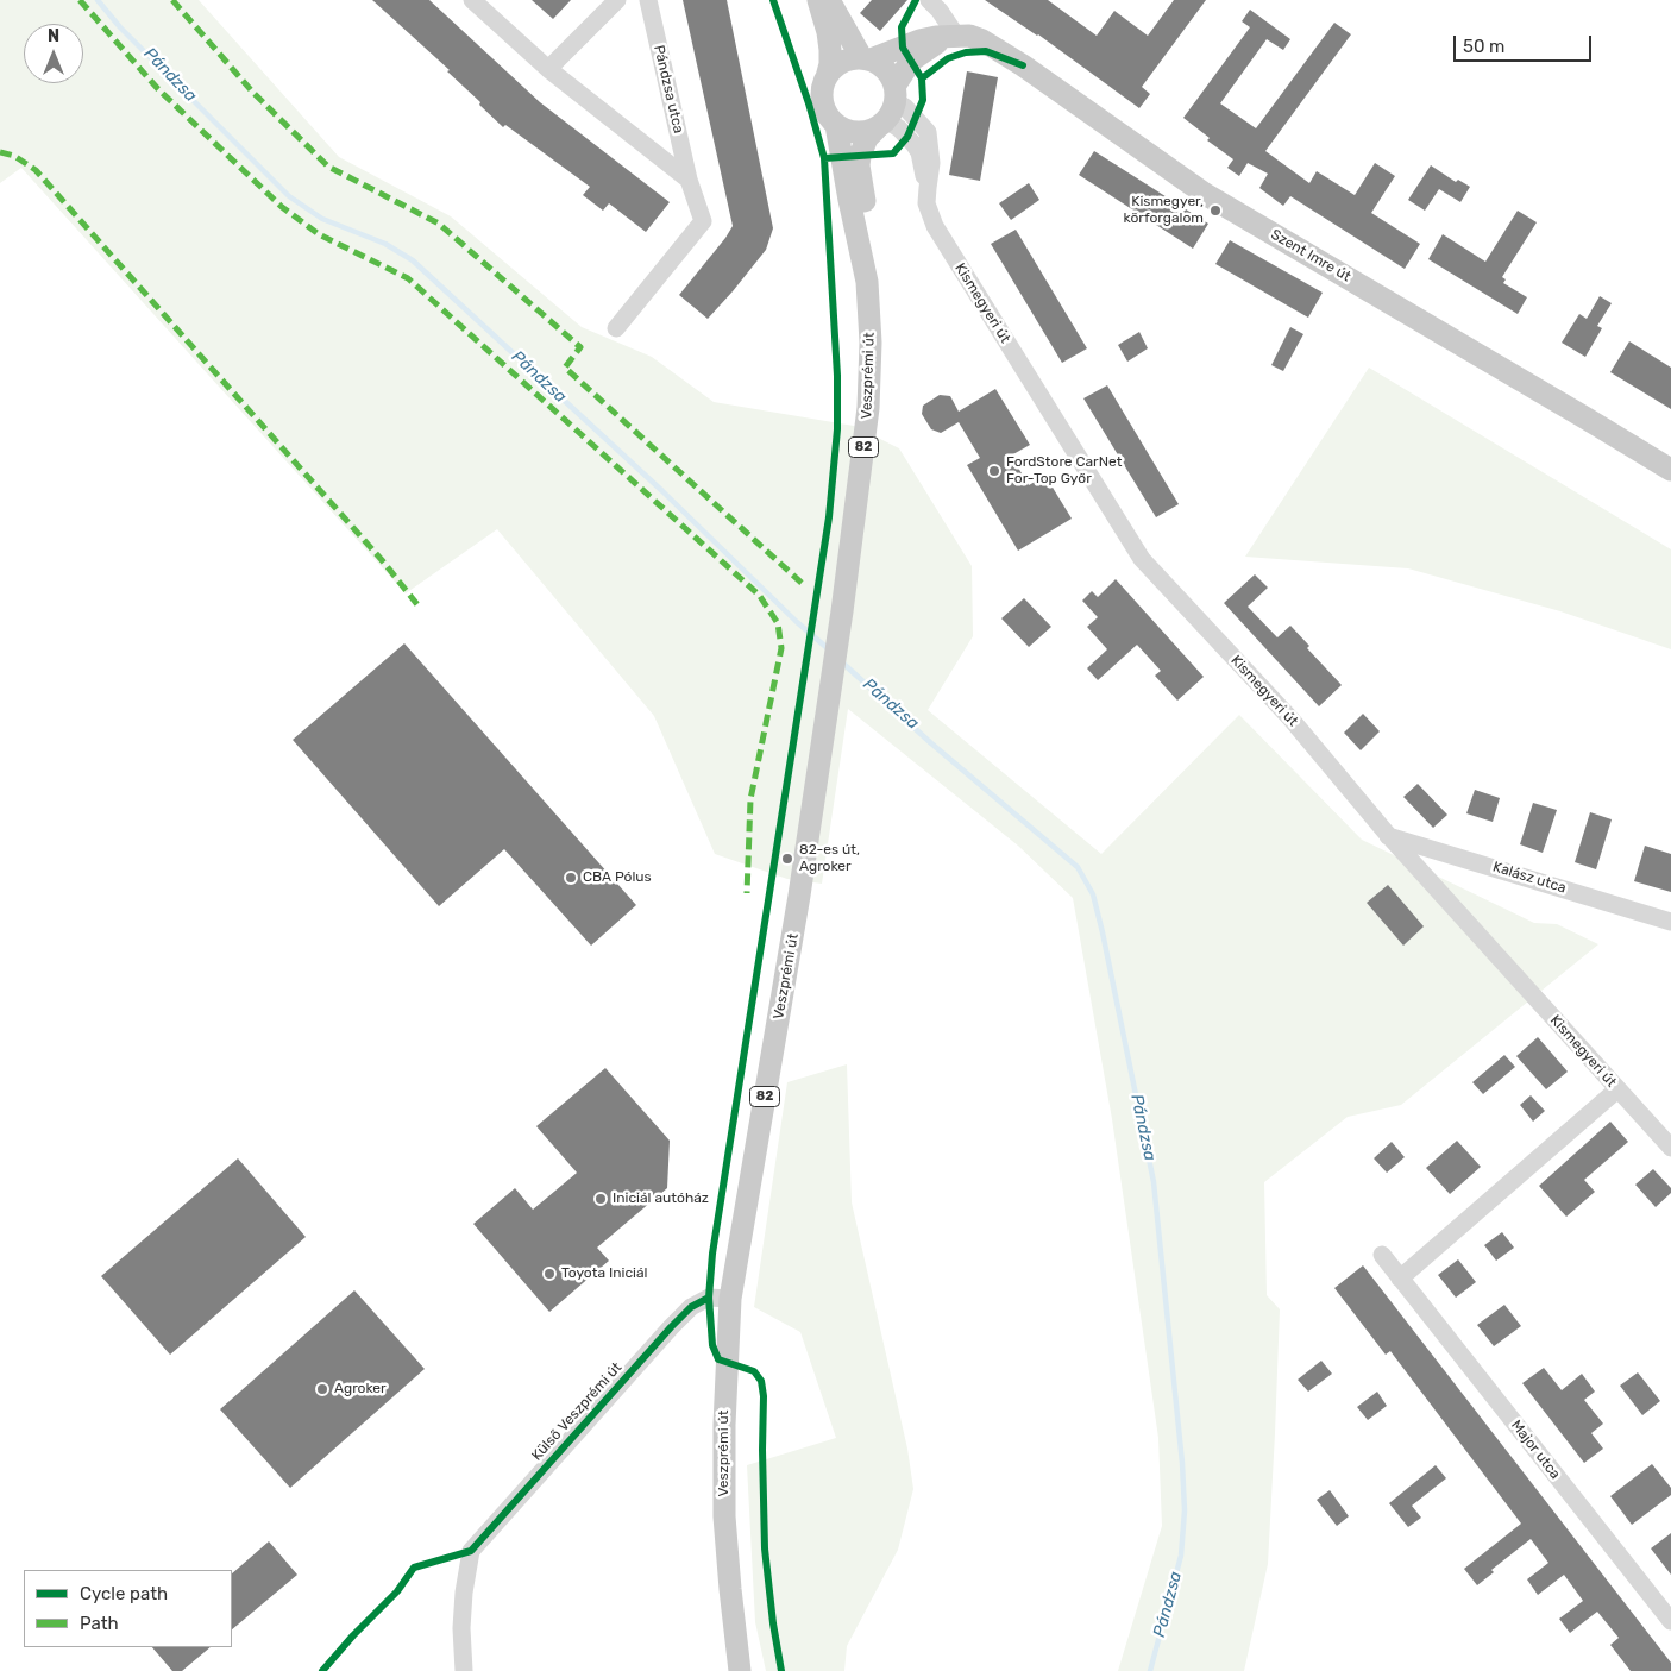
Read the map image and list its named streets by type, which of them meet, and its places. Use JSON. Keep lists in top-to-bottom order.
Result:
{
  "streets": {
    "main road": ["Szent Imre út", "Veszprémi út", "82"],
    "street": [
      "Pándzsa utca",
      "Kismegyeri út",
      "Kalász utca",
      "Külső Veszprémi út",
      "Major utca"
    ]
  },
  "crossings": [
    ["Szent Imre út", "Kismegyeri út"],
    ["Szent Imre út", "Veszprémi út"],
    ["Szent Imre út", "82"],
    ["Kismegyeri út", "Veszprémi út"],
    ["Kismegyeri út", "82"],
    ["Kismegyeri út", "Kalász utca"],
    ["Veszprémi út", "82"],
    ["Veszprémi út", "Külső Veszprémi út"]
  ],
  "water": ["Pándzsa"],
  "places": [
    "Kismegyer, körforgalom",
    "FordStore CarNet For-Top Győr",
    "82-es út, Agroker",
    "CBA Pólus",
    "Iniciál autóház",
    "Toyota Iniciál",
    "Agroker"
  ],
  "legend": ["Cycle path", "Path"],
  "scale_bar": "50 m",
  "north": "top"
}
